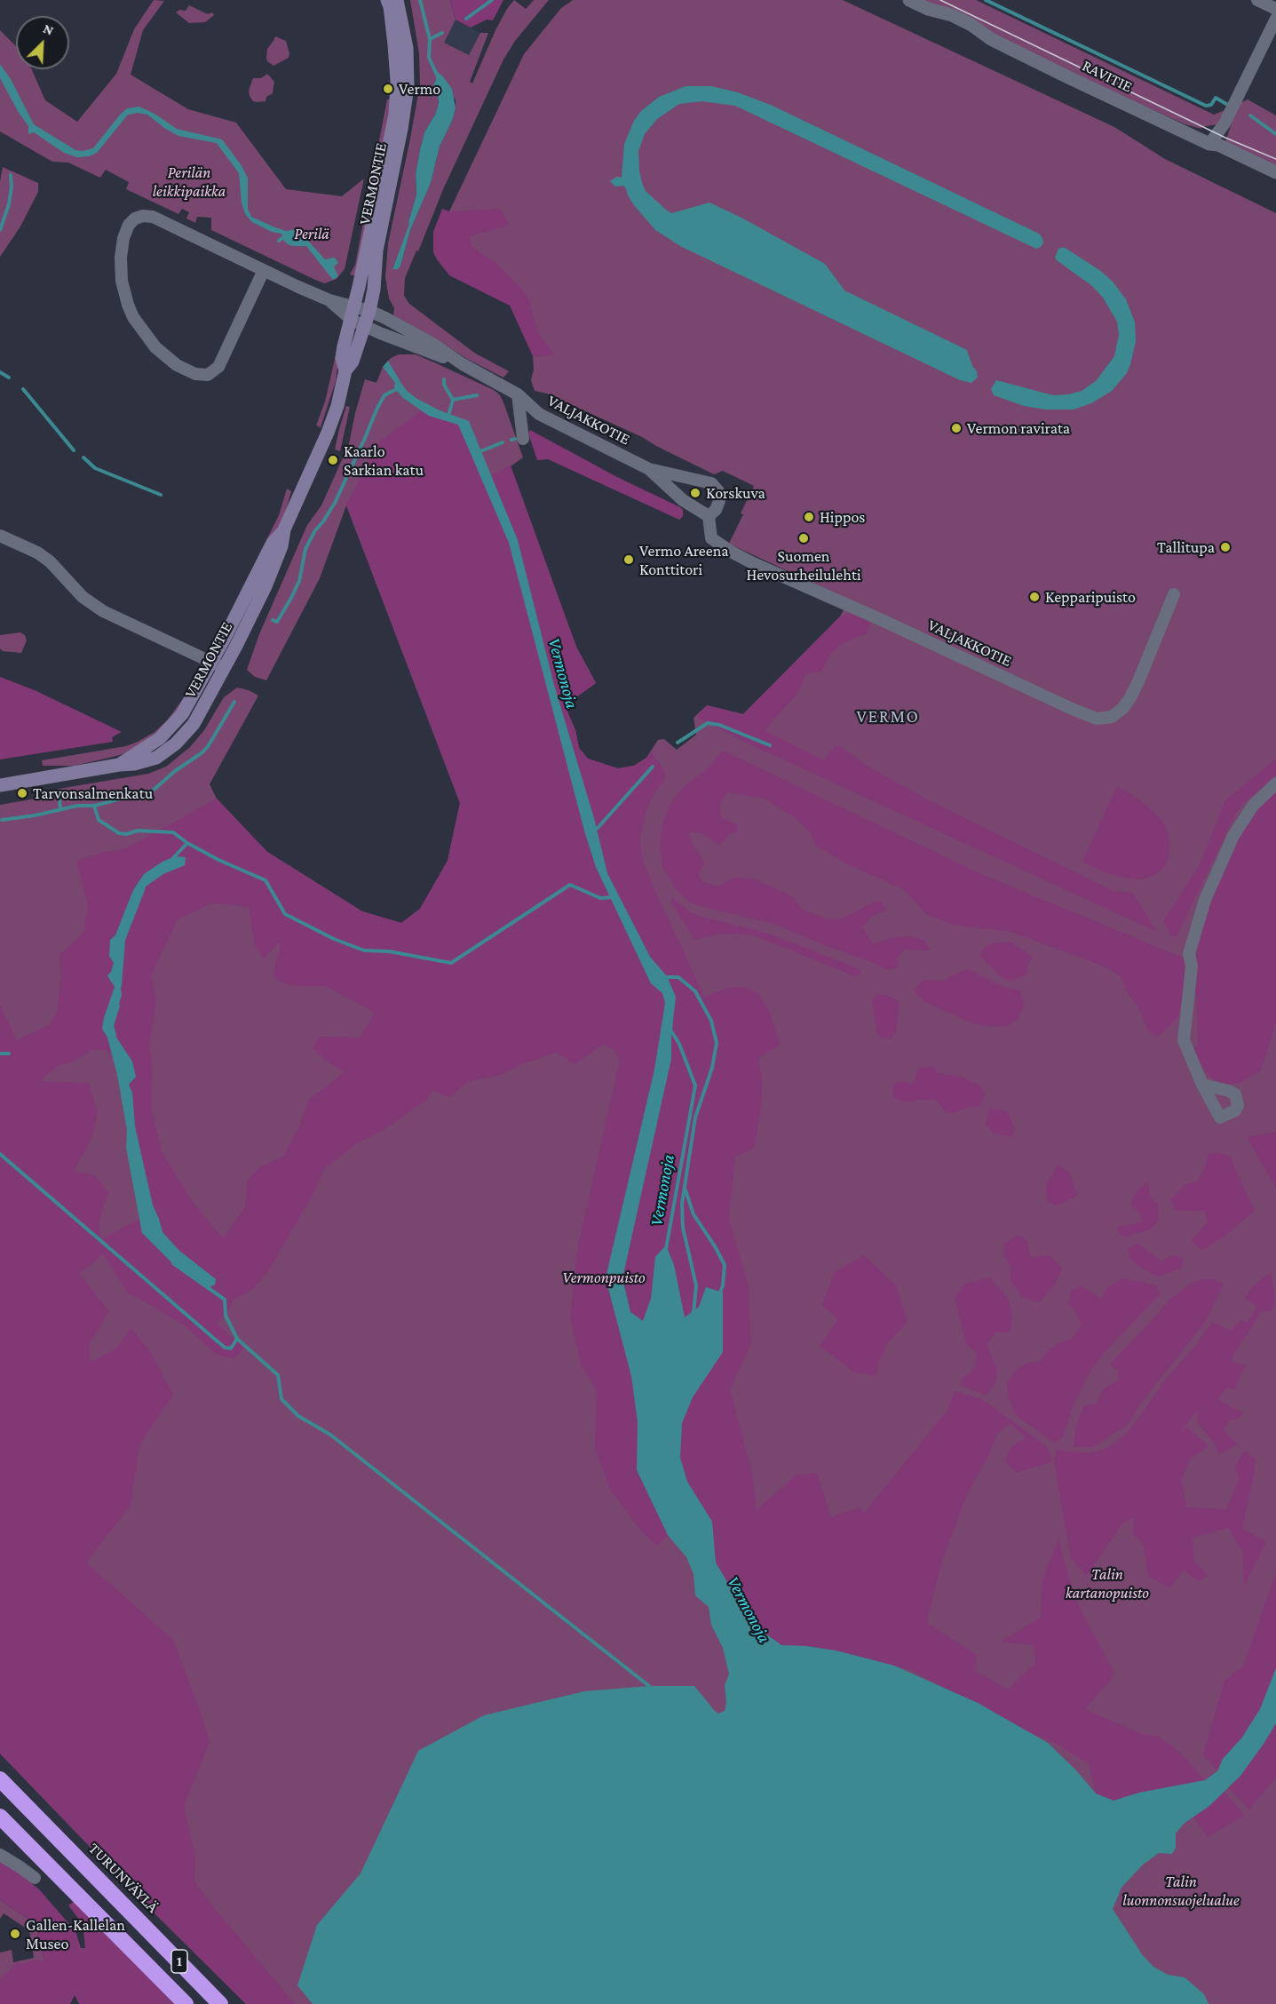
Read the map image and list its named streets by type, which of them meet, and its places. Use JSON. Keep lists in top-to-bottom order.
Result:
{
  "streets": {
    "highway": ["TURUNVÄYLÄ", "1"],
    "main road": ["VERMONTIE"],
    "street": ["RAVITIE", "VALJAKKOTIE"]
  },
  "crossings": [
    ["VERMONTIE", "VALJAKKOTIE"]
  ],
  "districts": ["VERMO"],
  "water": ["Vermonoja"],
  "parks": [
    "Perilän leikkipaikka",
    "Perilä",
    "Vermonpuisto",
    "Talin kartanopuisto",
    "Talin luonnonsuojelualue"
  ],
  "places": [
    "Vermo",
    "Vermon ravirata",
    "Kaarlo Sarkian katu",
    "Korskuva",
    "Hippos",
    "Suomen Hevosurheilulehti",
    "Tallitupa",
    "Vermo Areena Konttitori",
    "Kepparipuisto",
    "Tarvonsalmenkatu",
    "Gallen-Kallelan Museo"
  ],
  "north": "top right"
}
